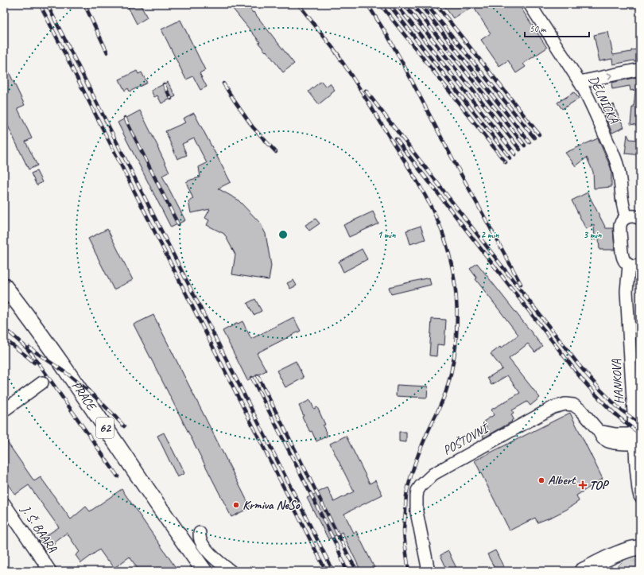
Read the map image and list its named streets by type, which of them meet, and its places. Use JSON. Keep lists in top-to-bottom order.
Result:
{
  "streets": {
    "main road": ["PRÁCE", "62"],
    "street": [
      "DĚLNICKÁ",
      "HANKOVA",
      "POŠTOVNÍ",
      "J. Š. BAARA"
    ]
  },
  "crossings": [
    ["HANKOVA", "POŠTOVNÍ"]
  ],
  "places": {
    "other": ["Albert", "Krmiva NeSo"],
    "health": ["TOP"]
  },
  "scale_bar": "50 m",
  "rings": ["1 min", "2 min", "3 min"]
}
